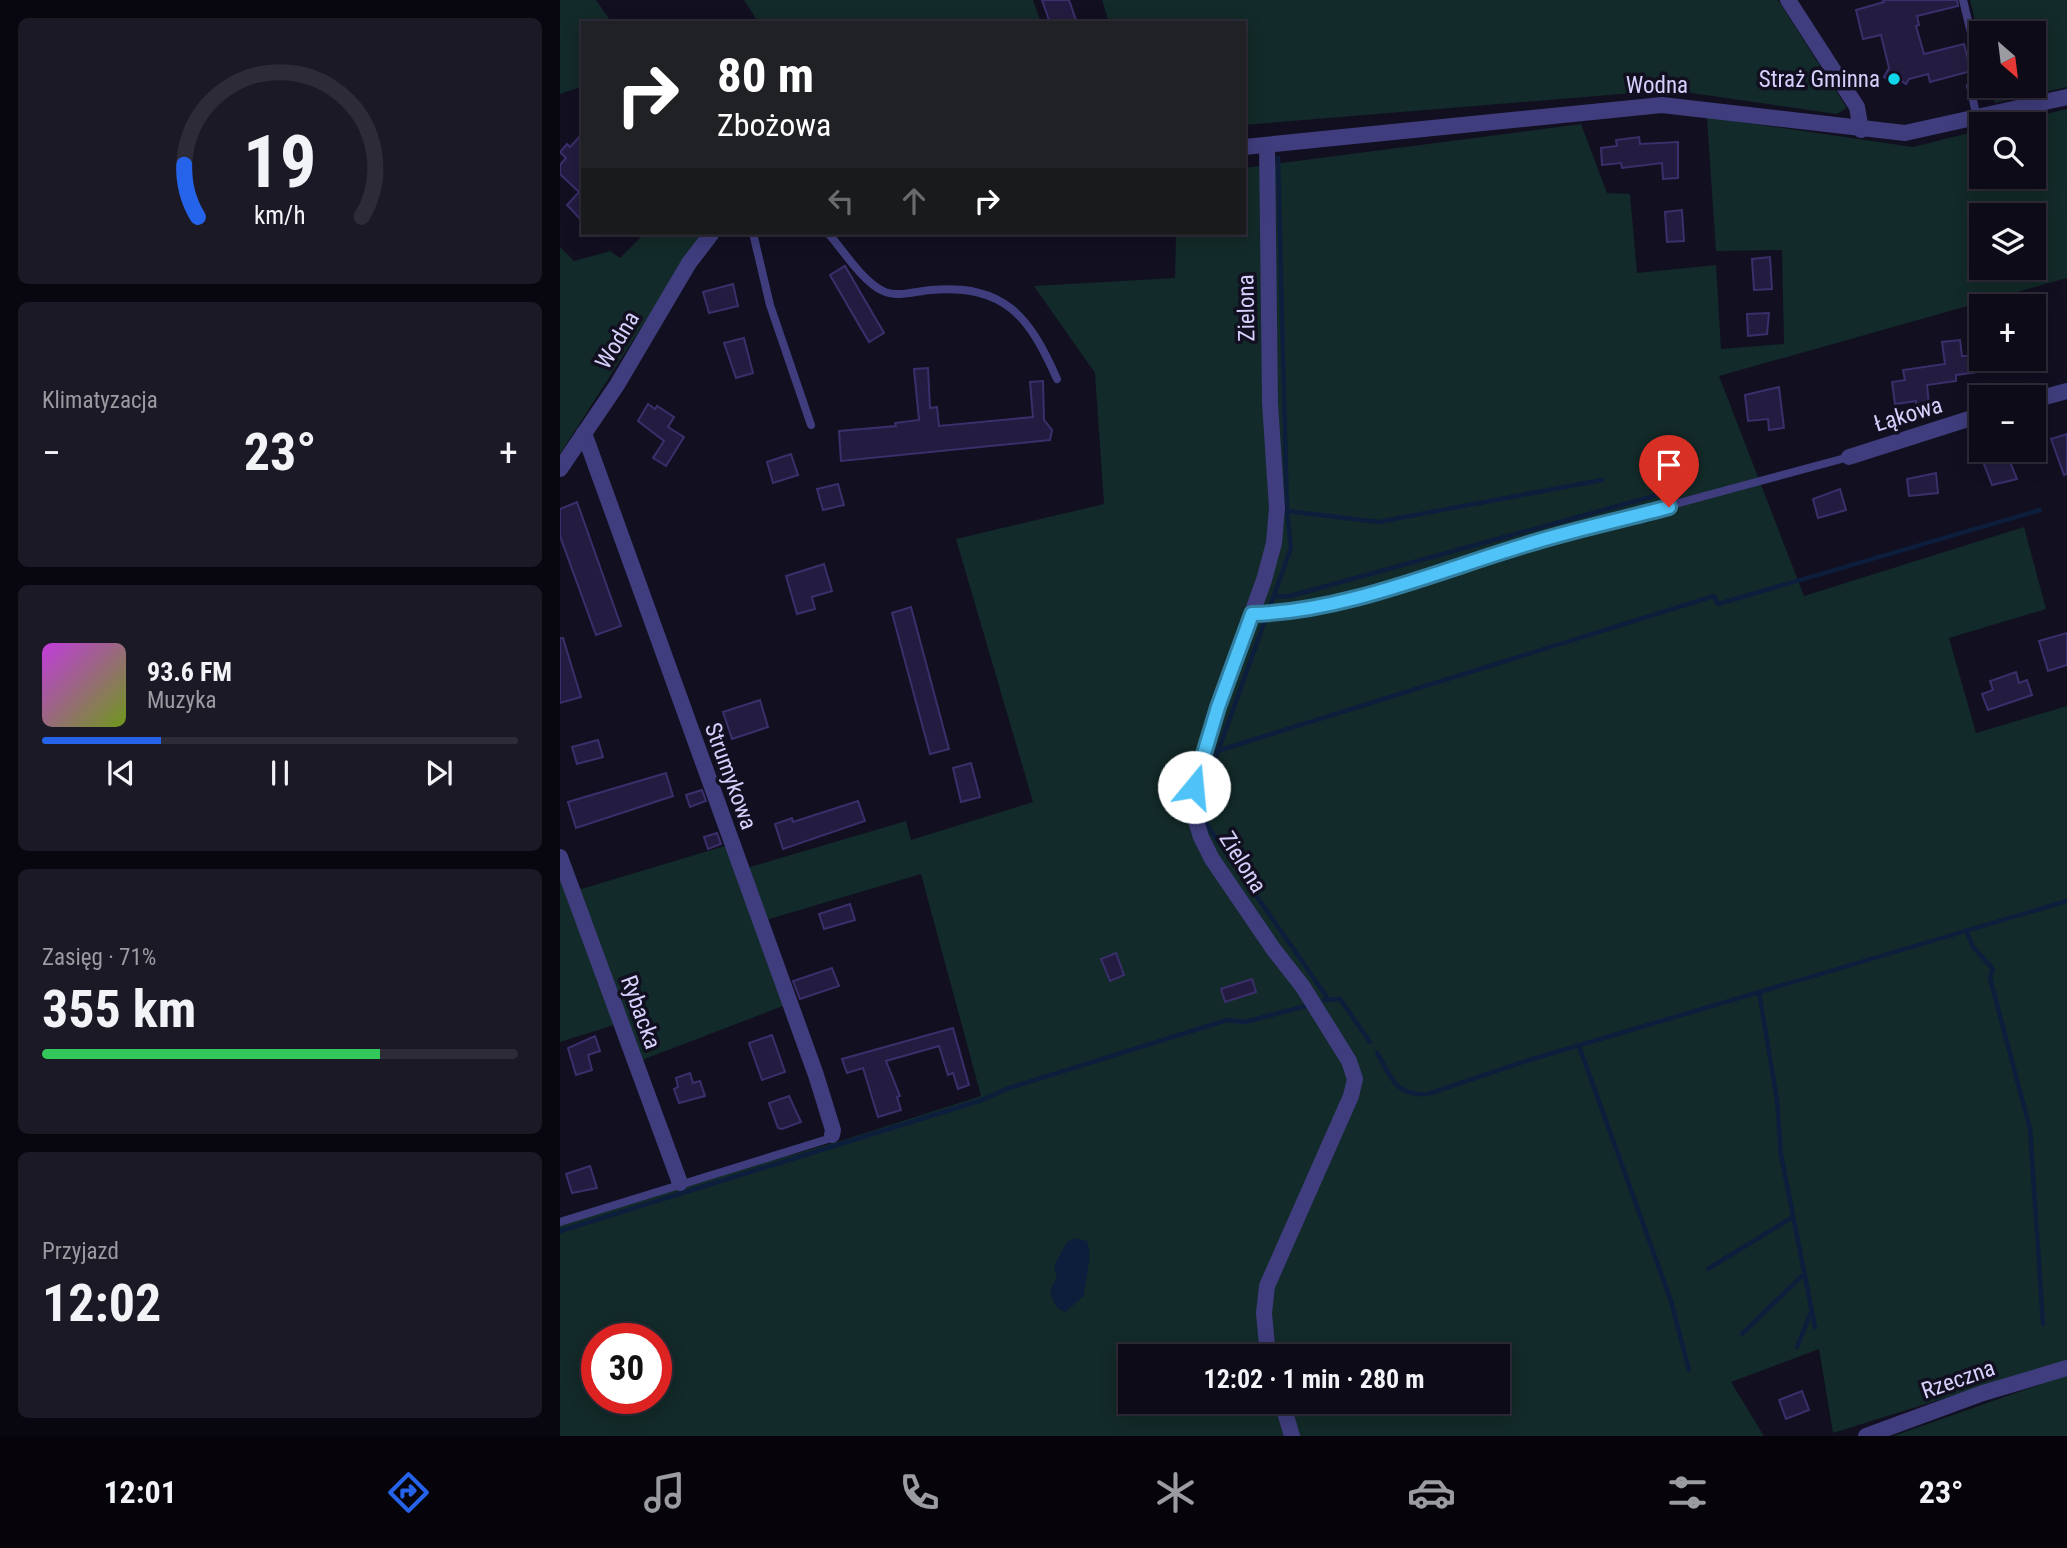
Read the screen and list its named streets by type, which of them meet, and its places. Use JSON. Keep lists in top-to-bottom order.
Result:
{
  "streets": {
    "street": [
      "Wodna",
      "Zielona",
      "Łąkowa",
      "Strumykowa",
      "Rybacka",
      "Rzeczna"
    ]
  },
  "crossings": [
    ["Wodna", "Zielona"],
    ["Wodna", "Strumykowa"]
  ],
  "places": ["Straż Gminna"],
  "north": "bottom right",
  "page": {
    "map_buttons": ["+", "−"],
    "turn": ["80 m", "Zbożowa"],
    "tile": [
      "Klimatyzacja",
      ["Zasięg · 71%", "355 km"],
      ["Przyjazd", "12:02"]
    ],
    "heat": ["−", "23°", "+"],
    "song": ["93.6 FM", "Muzyka"],
    "limit": "30",
    "trip": "12:02 · 1 min · 280 m",
    "tabs": ["12:01", "23°"],
    "gauge": ["19", "km/h"]
  }
}
